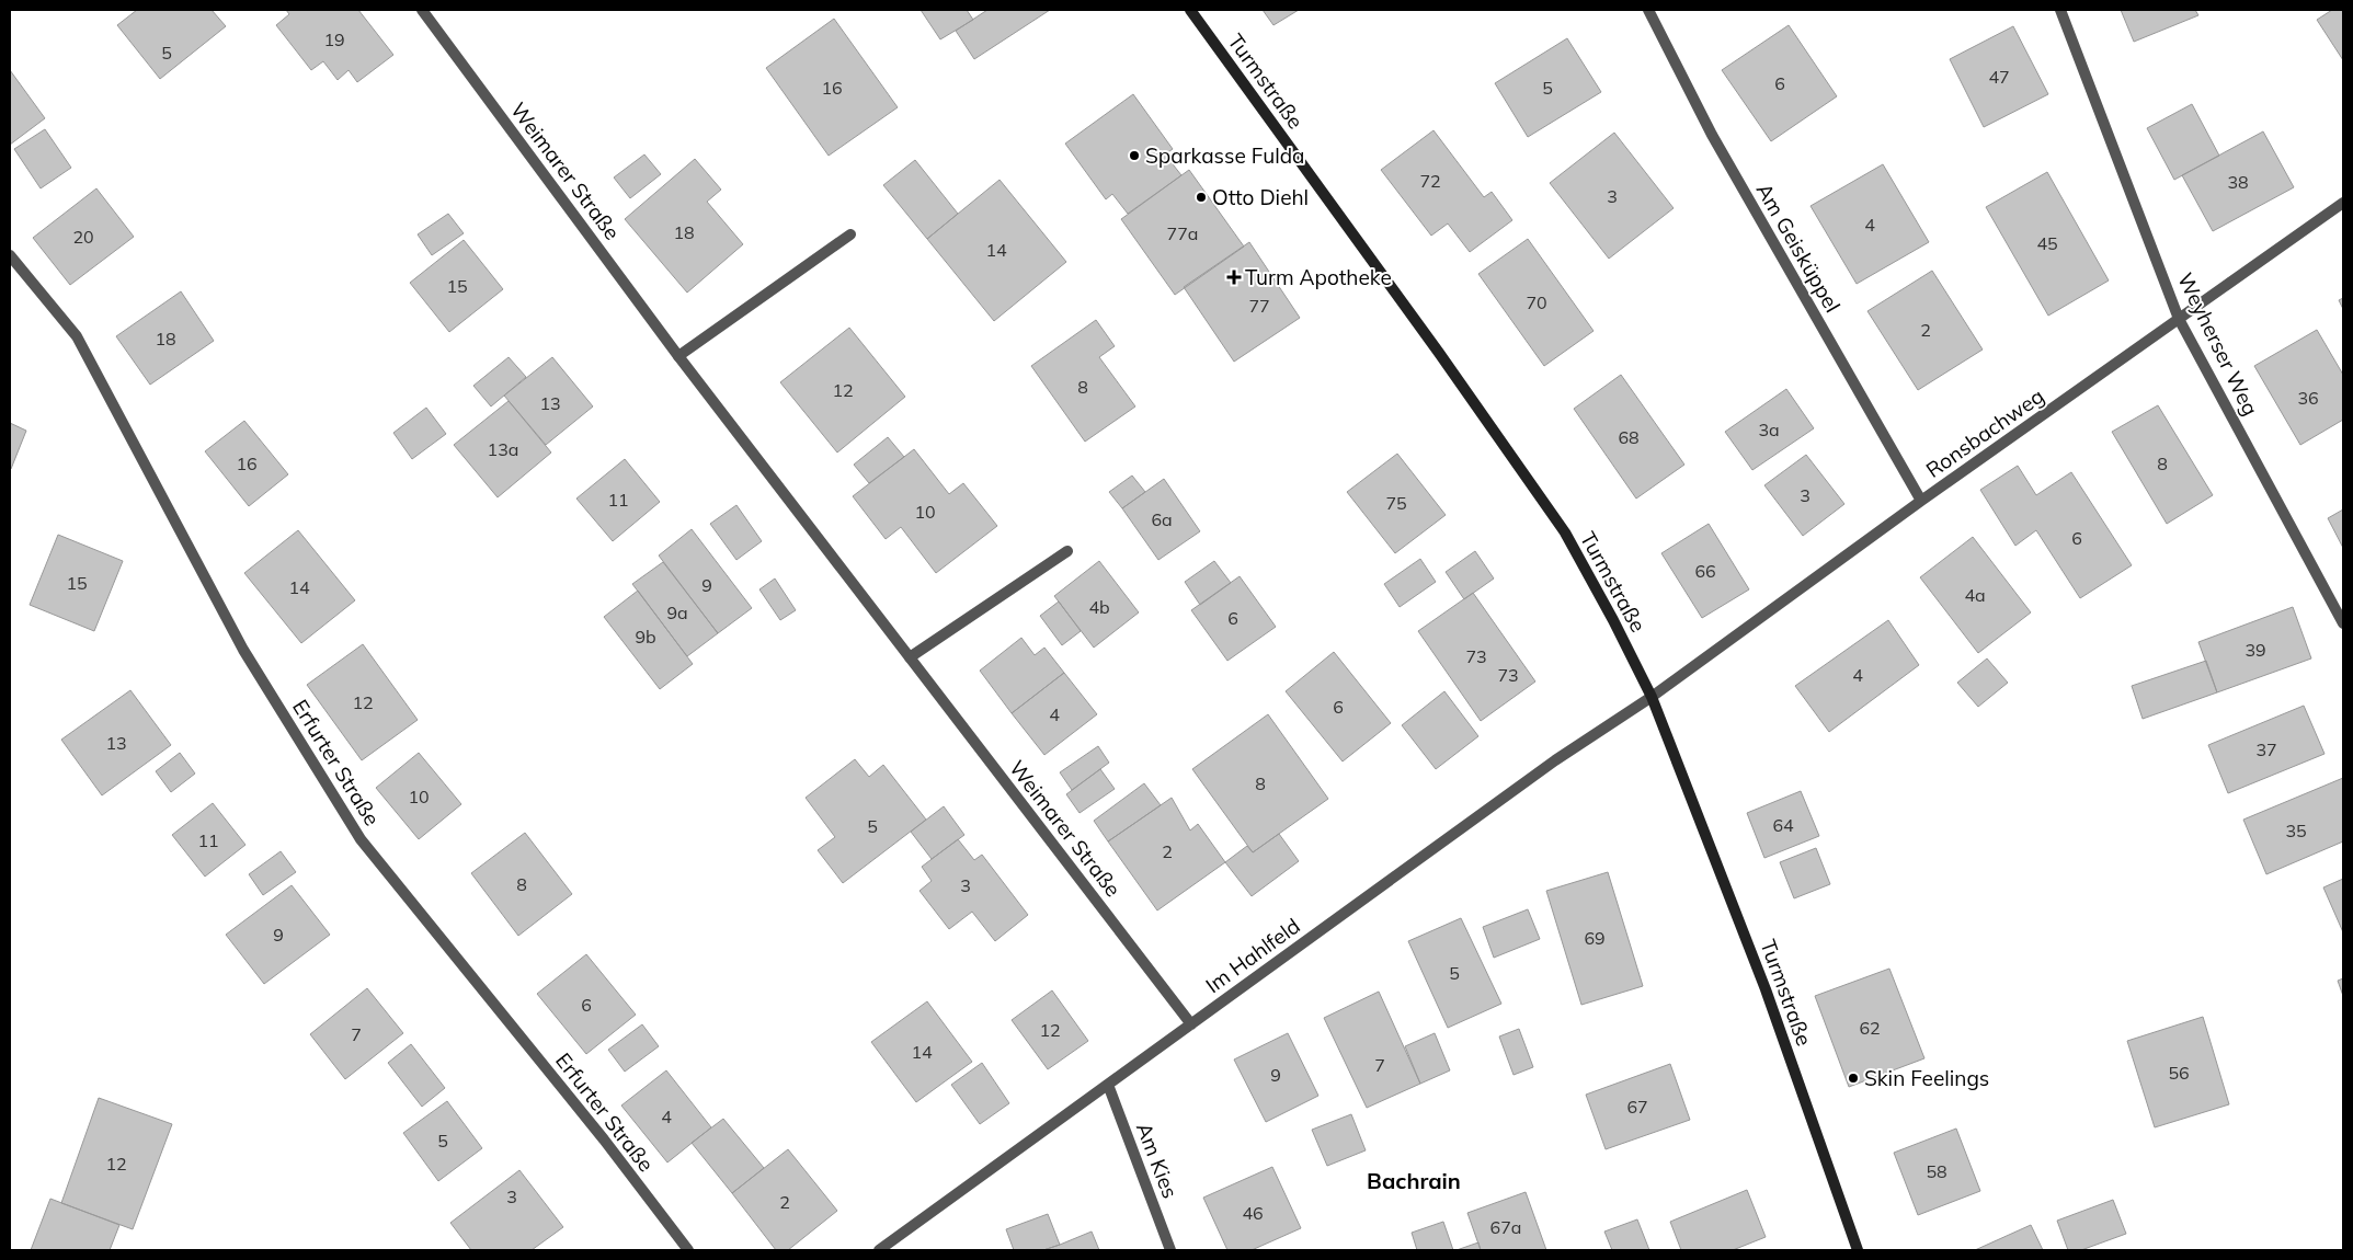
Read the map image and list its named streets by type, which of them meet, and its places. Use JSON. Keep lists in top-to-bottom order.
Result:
{
  "streets": {
    "main road": ["Turmstraße"],
    "street": [
      "Weimarer Straße",
      "Am Geisküppel",
      "Weyherser Weg",
      "Ronsbachweg",
      "Erfurter Straße",
      "Im Hahlfeld",
      "Am Kies"
    ]
  },
  "crossings": [
    ["Turmstraße", "Ronsbachweg"],
    ["Turmstraße", "Im Hahlfeld"],
    ["Weimarer Straße", "Im Hahlfeld"],
    ["Am Geisküppel", "Ronsbachweg"],
    ["Weyherser Weg", "Ronsbachweg"],
    ["Ronsbachweg", "Im Hahlfeld"],
    ["Im Hahlfeld", "Am Kies"]
  ],
  "districts": ["Bachrain"],
  "places": {
    "other": ["Sparkasse Fulda", "Otto Diehl", "Skin Feelings"],
    "health": ["Turm Apotheke"]
  },
  "house_numbers": [
    "19",
    "5",
    "47",
    "6",
    "16",
    "5",
    "72",
    "38",
    "3",
    "4",
    "18",
    "77a",
    "20",
    "45",
    "14",
    "15",
    "70",
    "77",
    "2",
    "18",
    "8",
    "12",
    "36",
    "13",
    "3a",
    "68",
    "13a",
    "16",
    "8",
    "3",
    "11",
    "75",
    "10",
    "6a",
    "6",
    "66",
    "15",
    "9",
    "14",
    "4a",
    "4b",
    "9a",
    "6",
    "9b",
    "39",
    "73",
    "73",
    "4",
    "12",
    "6",
    "4",
    "13",
    "37",
    "8",
    "10",
    "64",
    "5",
    "35",
    "11",
    "2",
    "8",
    "3",
    "9",
    "69",
    "5",
    "6",
    "62",
    "12",
    "7",
    "14",
    "7",
    "56",
    "9",
    "67",
    "4",
    "5",
    "12",
    "58",
    "3",
    "2",
    "46",
    "67a"
  ]
}
